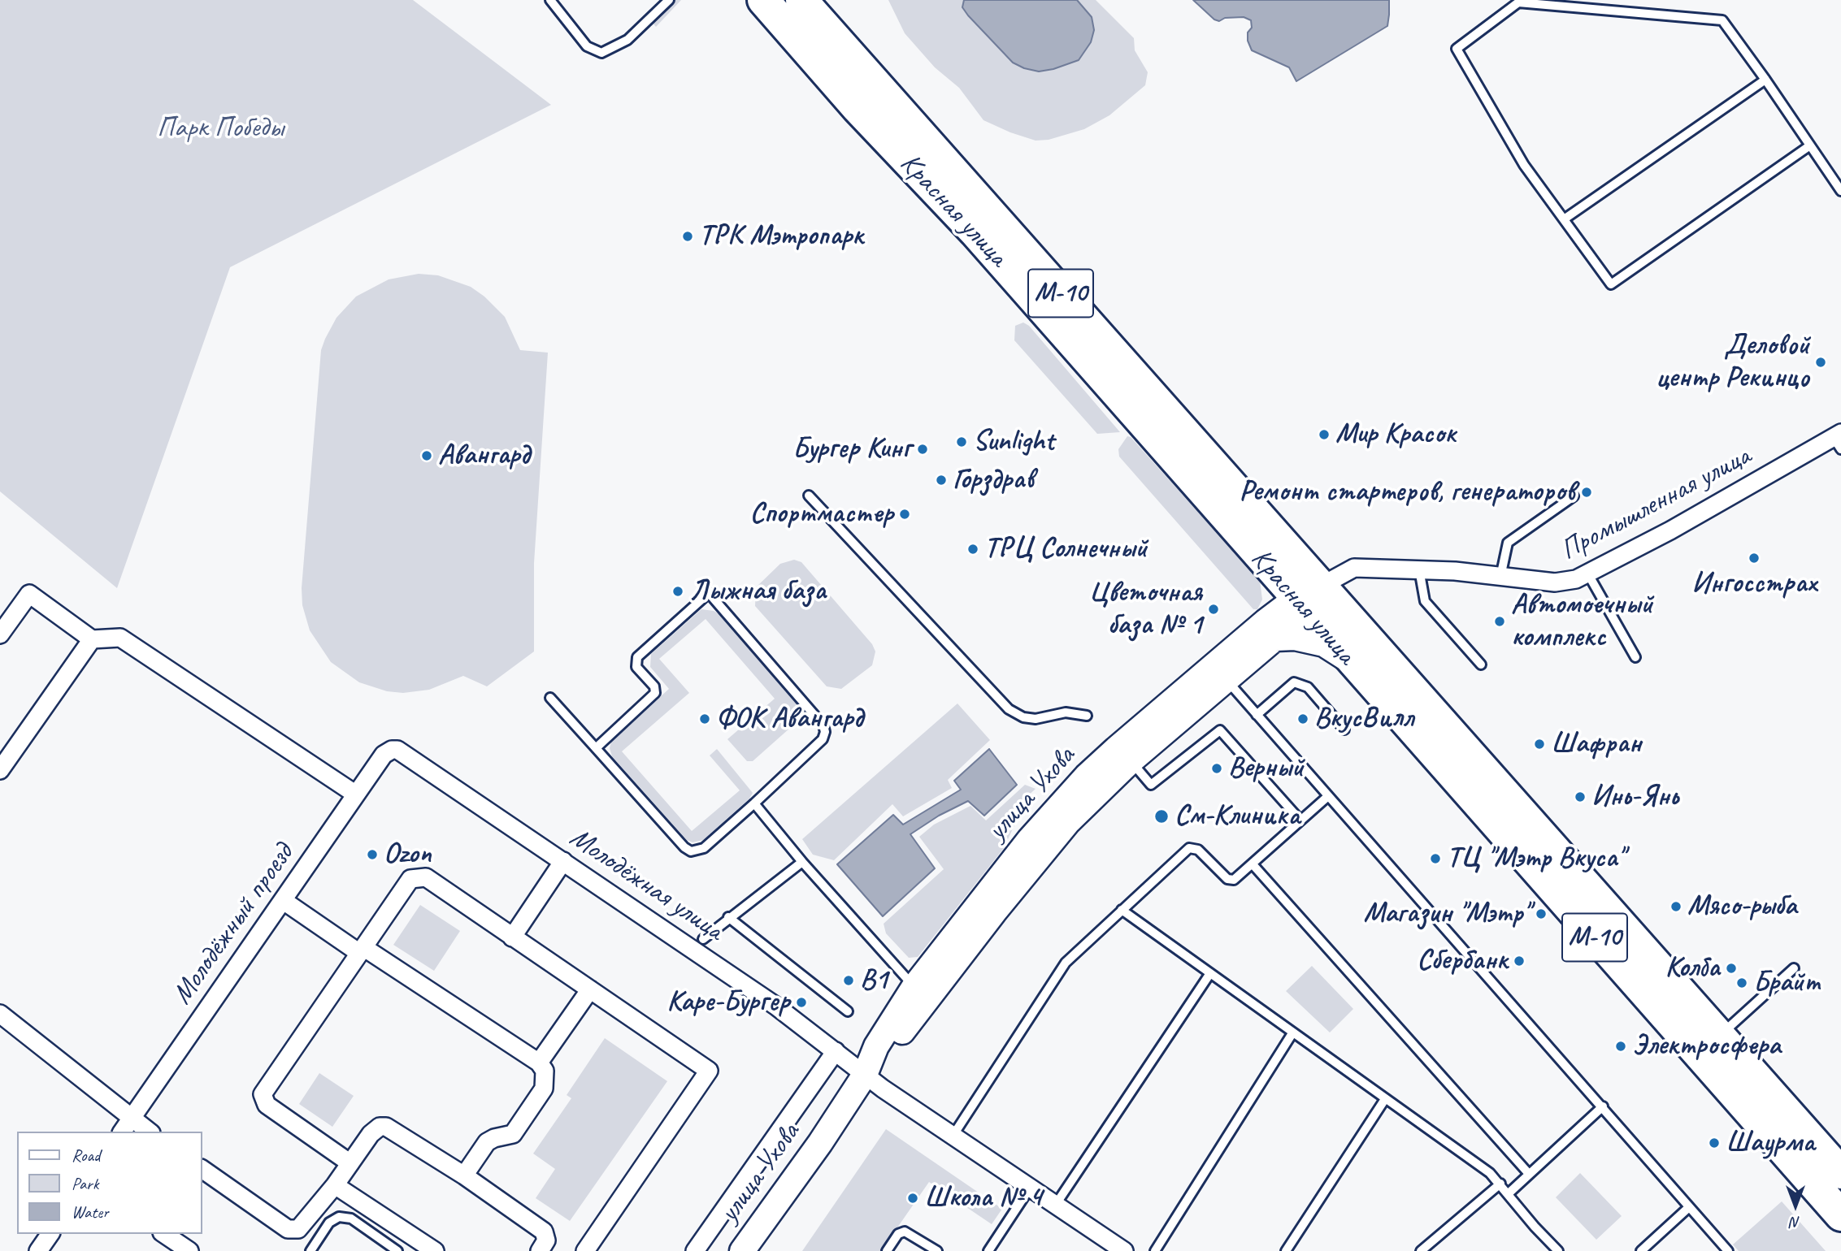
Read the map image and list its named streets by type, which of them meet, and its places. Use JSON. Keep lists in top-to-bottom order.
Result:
{
  "streets": {
    "highway": ["Красная улица", "М-10"],
    "street": [
      "Промышленная улица",
      "улица Ухова",
      "Молодёжная улица",
      "Молодёжный проезд"
    ]
  },
  "crossings": [
    ["Красная улица", "Промышленная улица"],
    ["Красная улица", "улица Ухова"],
    ["Промышленная улица", "улица Ухова"],
    ["улица Ухова", "Молодёжная улица"],
    ["Молодёжная улица", "Молодёжный проезд"]
  ],
  "parks": ["Парк Победы"],
  "places": [
    "ТРК Мэтропарк",
    "Деловой центр Рекинцо",
    "Мир Красок",
    "Sunlight",
    "Бургер Кинг",
    "Авангард",
    "Горздрав",
    "Ремонт стартеров, генераторов",
    "Спортмастер",
    "ТРЦ Солнечный",
    "Ингосстрах",
    "Лыжная база",
    "Цветочная база № 1",
    "Автомоечный комплекс",
    "ФОК Авангард",
    "ВкусВилл",
    "Шафран",
    "Верный",
    "Инь-Янь",
    "См-Клиника",
    "Ozon",
    "ТЦ \"Мэтр Вкуса\"",
    "Мясо-рыба",
    "Магазин \"Мэтр\"",
    "Сбербанк",
    "Колба",
    "В1",
    "Брайт",
    "Каре-Бургер",
    "Электросфера",
    "Шаурма",
    "Школа № 4"
  ],
  "legend": ["Road", "Park", "Water"],
  "north": "bottom"
}
